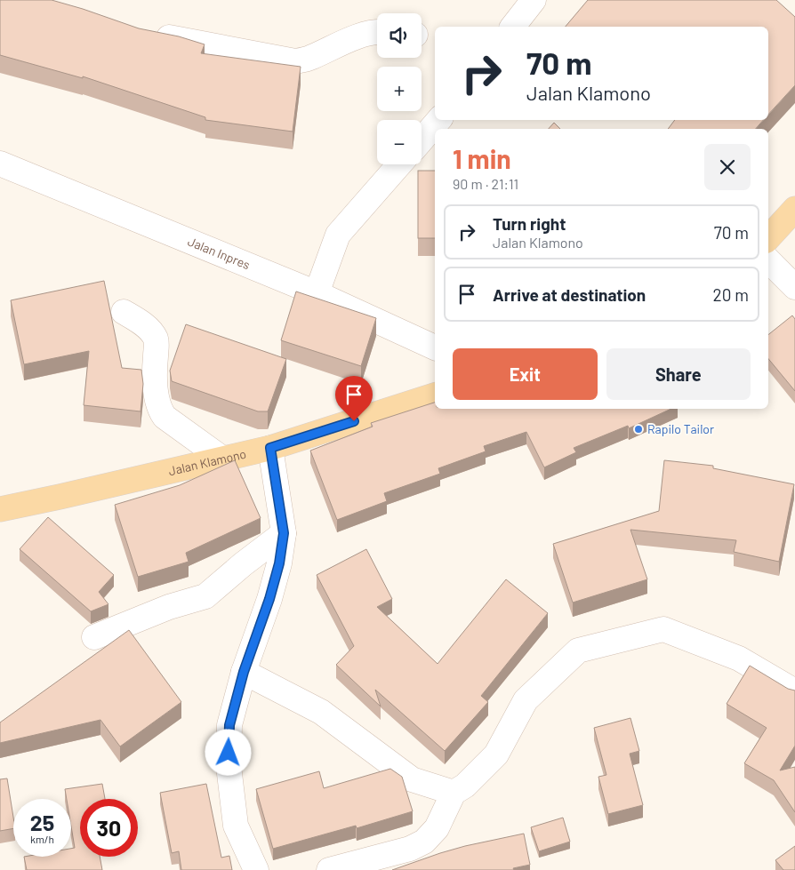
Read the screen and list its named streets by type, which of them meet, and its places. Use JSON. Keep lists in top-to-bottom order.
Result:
{
  "streets": {
    "main road": ["Jalan Klamono"],
    "street": ["Jalan Inpres"]
  },
  "places": ["Rapilo Tailor"],
  "page": {
    "map_buttons": ["+", "−"],
    "turn": ["70 m", "Jalan Klamono"],
    "heading": ["1 min", "90 m · 21:11"],
    "list": [
      {
        "name": "Turn right",
        "note": "Jalan Klamono",
        "value": "70 m"
      },
      {
        "name": "Arrive at destination",
        "value": "20 m"
      }
    ],
    "buttons": ["Exit", "Share"],
    "speed": "25 km/h",
    "limit": "30"
  }
}
